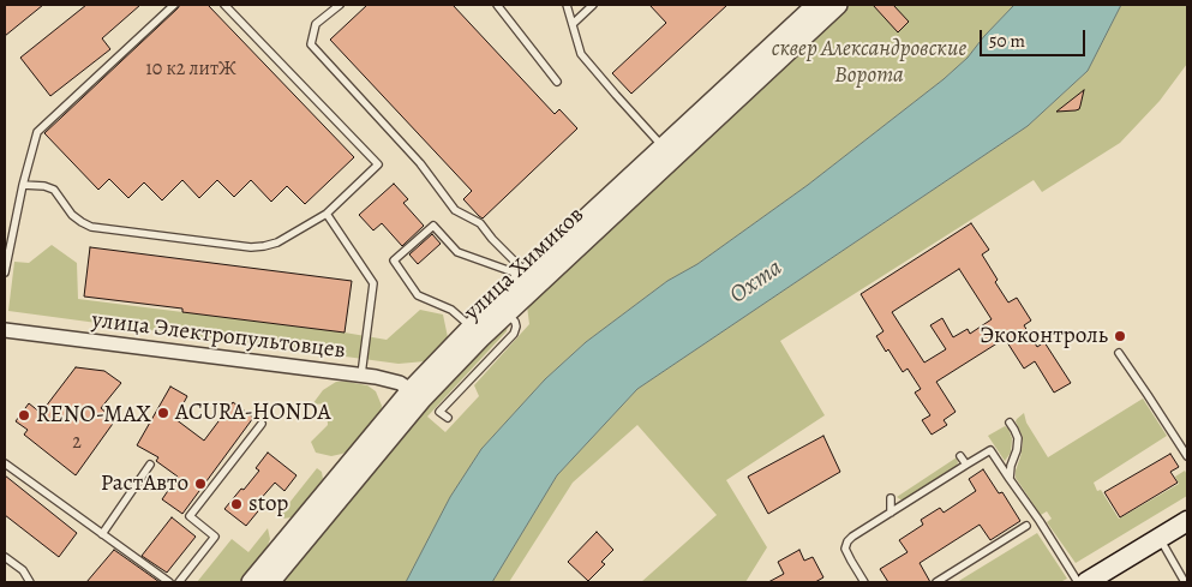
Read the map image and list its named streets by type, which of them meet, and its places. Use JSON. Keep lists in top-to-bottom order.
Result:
{
  "streets": {
    "street": ["улица Химиков", "улица Электропультовцев"]
  },
  "crossings": [
    ["улица Химиков", "улица Электропультовцев"]
  ],
  "water": ["Охта"],
  "parks": ["сквер Александровские Ворота"],
  "places": [
    "Экоконтроль",
    "ACURA-HONDA",
    "RENO-MAX",
    "РастАвто",
    "stop"
  ],
  "house_numbers": ["10 к2 литЖ", "2"],
  "scale_bar": "50 m"
}
